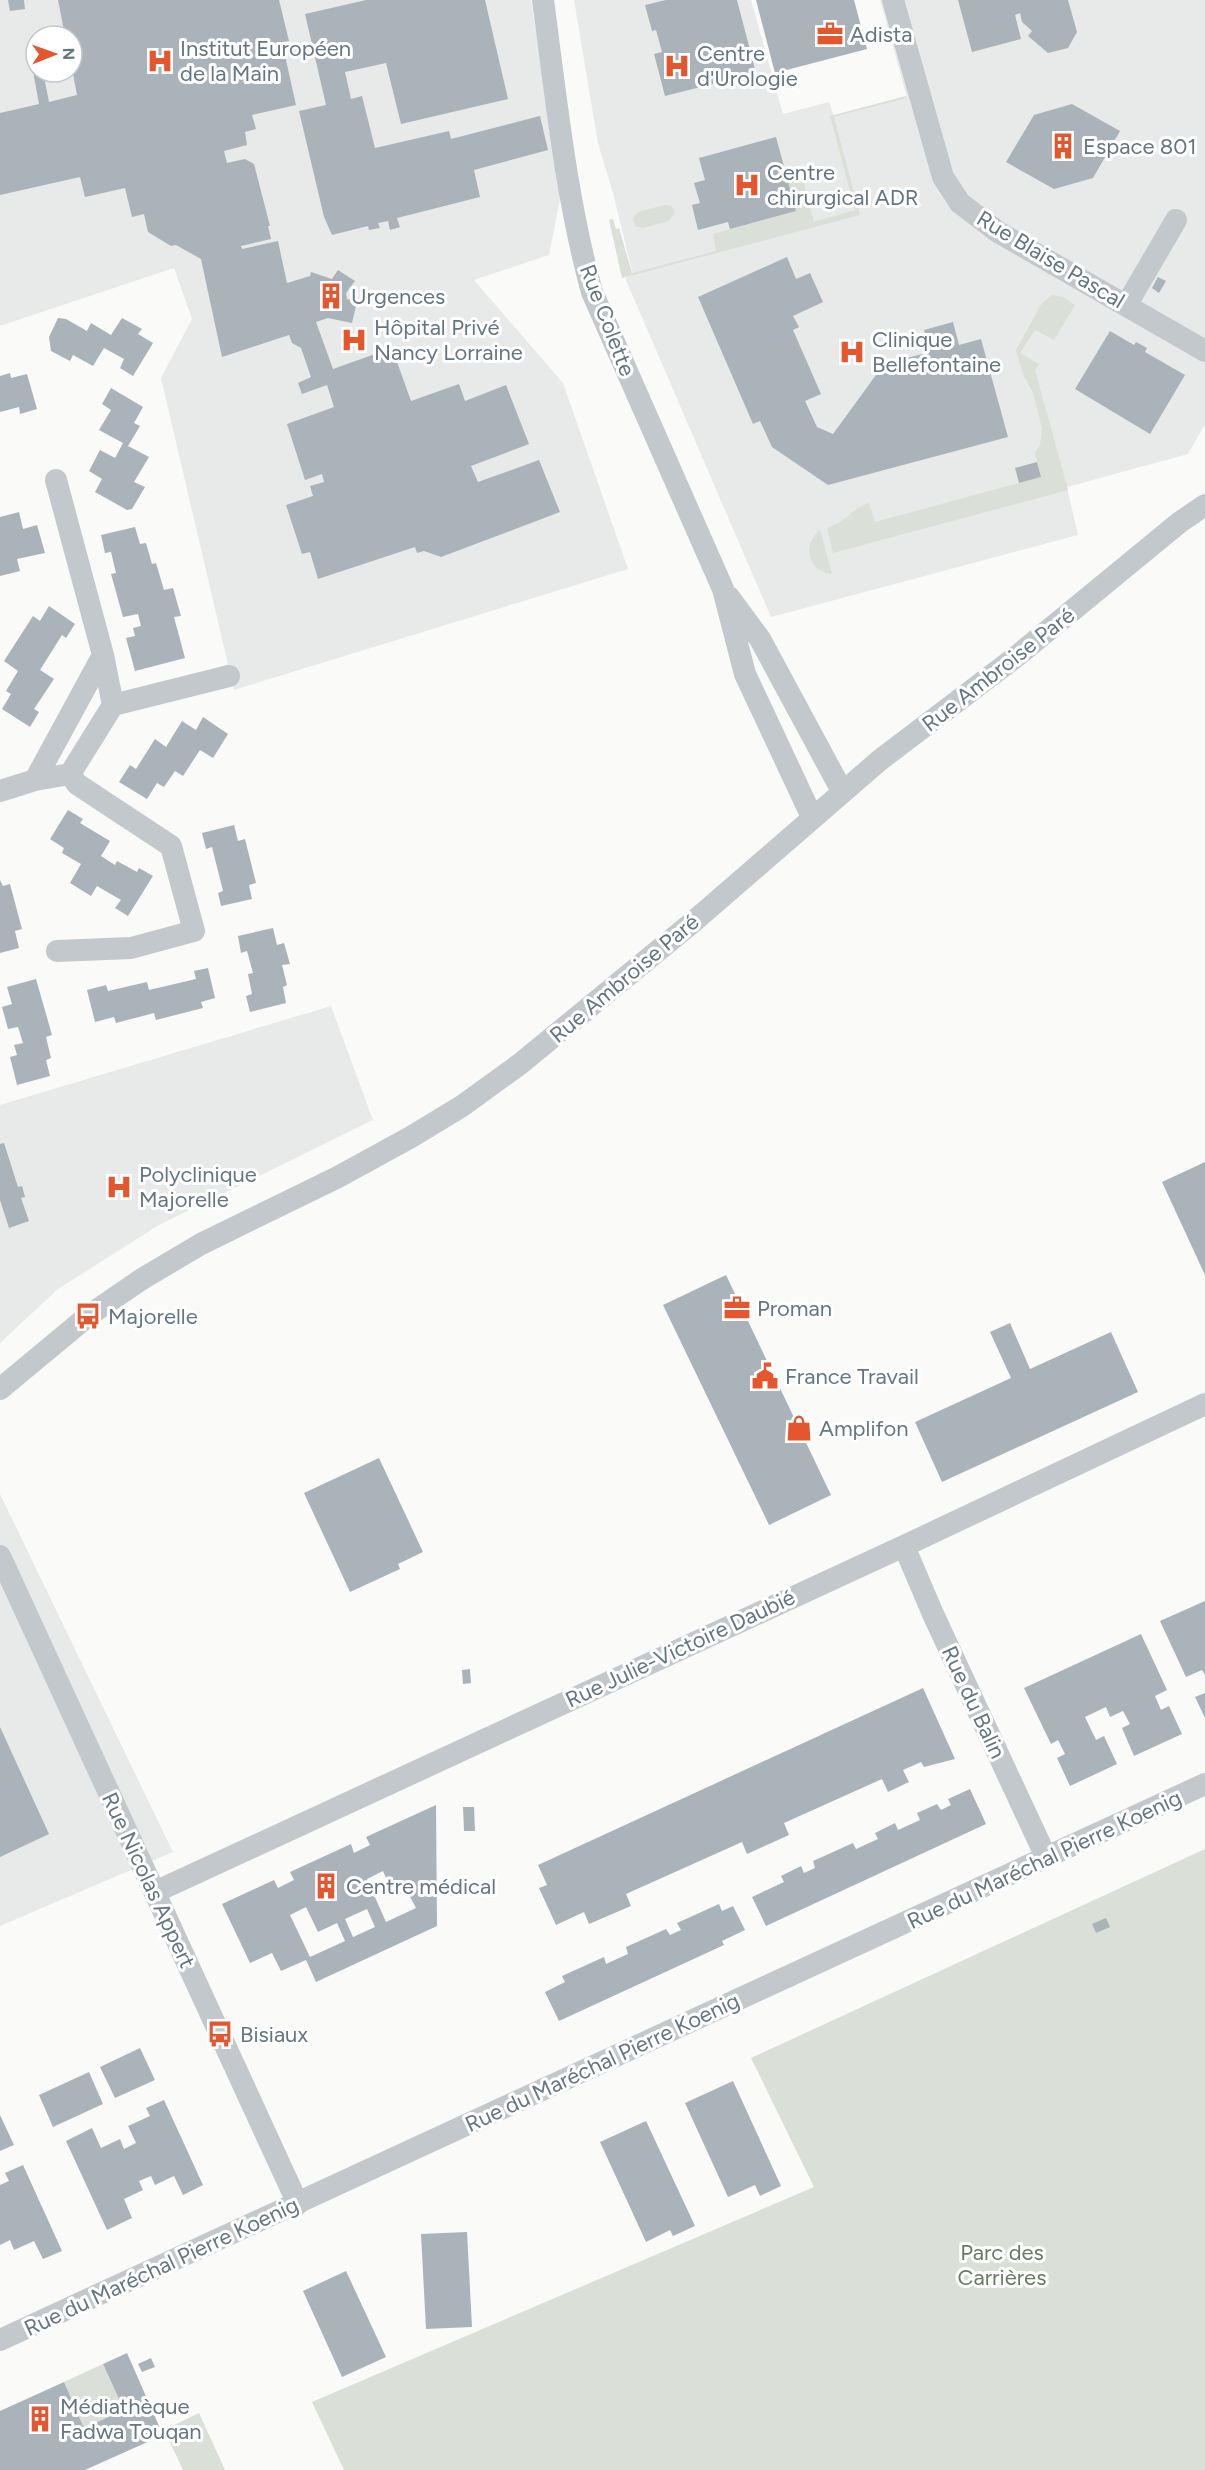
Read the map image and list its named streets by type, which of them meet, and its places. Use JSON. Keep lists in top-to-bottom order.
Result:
{
  "streets": {
    "street": [
      "Rue Blaise Pascal",
      "Rue Colette",
      "Rue Ambroise Paré",
      "Rue Julie-Victoire Daubié",
      "Rue du Balin",
      "Rue du Maréchal Pierre Koenig",
      "Rue Nicolas Appert"
    ]
  },
  "crossings": [
    ["Rue Colette", "Rue Ambroise Paré"],
    ["Rue Julie-Victoire Daubié", "Rue du Balin"],
    ["Rue Julie-Victoire Daubié", "Rue Nicolas Appert"],
    ["Rue du Balin", "Rue du Maréchal Pierre Koenig"],
    ["Rue du Maréchal Pierre Koenig", "Rue Nicolas Appert"]
  ],
  "parks": ["Parc des Carrières"],
  "places": {
    "office": ["Adista", "Proman"],
    "hospital": [
      "Institut Européen de la Main",
      "Centre d'Urologie",
      "Centre chirurgical ADR",
      "Hôpital Privé Nancy Lorraine",
      "Clinique Bellefontaine",
      "Polyclinique Majorelle"
    ],
    "building": [
      "Espace 801",
      "Urgences",
      "Centre médical",
      "Médiathèque Fadwa Touqan"
    ],
    "bus stop": ["Majorelle", "Bisiaux"],
    "public building": ["France Travail"],
    "shop": ["Amplifon"]
  },
  "north": "right"
}
